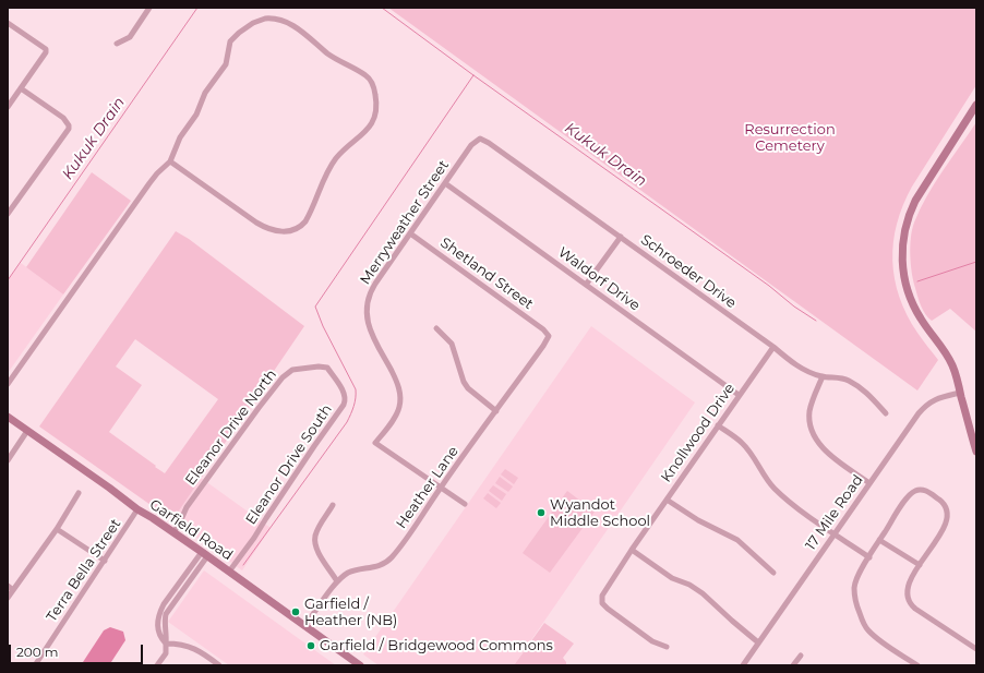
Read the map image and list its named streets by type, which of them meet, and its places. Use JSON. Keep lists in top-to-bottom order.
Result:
{
  "streets": {
    "main road": ["Garfield Road"],
    "street": [
      "Merryweather Street",
      "Schroeder Drive",
      "Shetland Street",
      "Waldorf Drive",
      "Eleanor Drive North",
      "Knollwood Drive",
      "Eleanor Drive South",
      "Heather Lane",
      "17 Mile Road",
      "Terra Bella Street"
    ]
  },
  "crossings": [
    ["Merryweather Street", "Schroeder Drive"],
    ["Merryweather Street", "Shetland Street"],
    ["Merryweather Street", "Waldorf Drive"],
    ["Merryweather Street", "Heather Lane"],
    ["Schroeder Drive", "Knollwood Drive"],
    ["Shetland Street", "Heather Lane"],
    ["Waldorf Drive", "Knollwood Drive"],
    ["Eleanor Drive North", "Eleanor Drive South"],
    ["Eleanor Drive North", "Garfield Road"],
    ["Eleanor Drive South", "Garfield Road"],
    ["Heather Lane", "Garfield Road"],
    ["Garfield Road", "Terra Bella Street"]
  ],
  "water": ["Kukuk Drain"],
  "parks": ["Resurrection Cemetery"],
  "places": ["Wyandot Middle School", "Garfield / Heather (NB)", "Garfield / Bridgewood Commons"],
  "scale_bar": "200 m"
}
